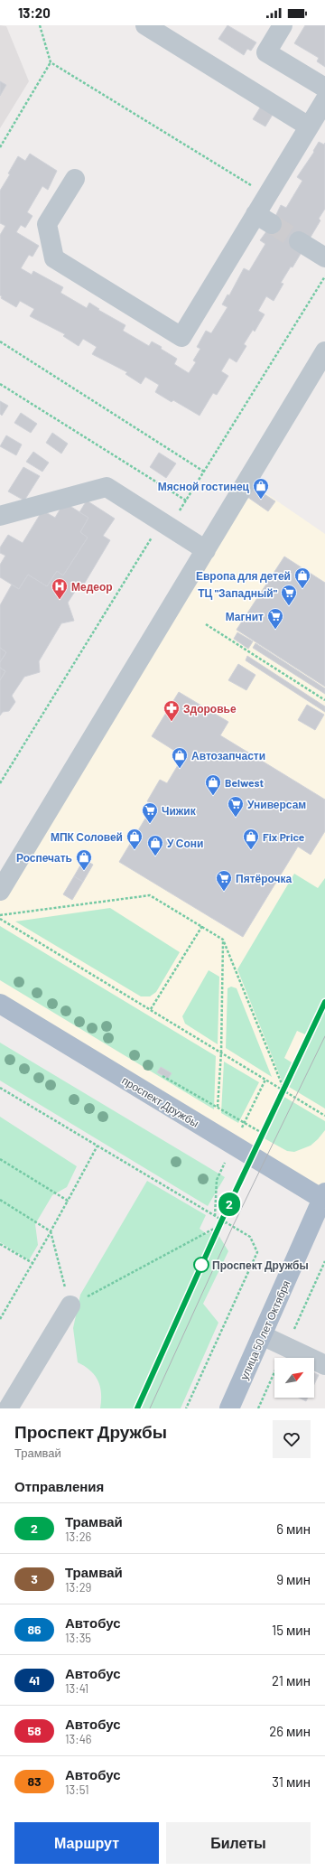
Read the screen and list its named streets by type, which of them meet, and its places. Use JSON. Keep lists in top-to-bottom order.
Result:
{
  "streets": {
    "main road": ["проспект Дружбы", "улица 50 лет Октября"]
  },
  "crossings": [
    ["проспект Дружбы", "улица 50 лет Октября"]
  ],
  "places": {
    "shop": [
      "Мясной гостинец",
      "Европа для детей",
      "Автозапчасти",
      "Belwest",
      "МПК Соловей",
      "Fix Price",
      "У Сони",
      "Роспечать"
    ],
    "hospital": ["Медеор"],
    "supermarket": [
      "ТЦ \"Западный\"",
      "Магнит",
      "Универсам",
      "Чижик",
      "Пятёрочка"
    ],
    "pharmacy": ["Здоровье"],
    "other": ["Проспект Дружбы"]
  },
  "lines": ["tram line 2"],
  "north": "top right",
  "page": {
    "status": "13:20",
    "on_map": "2",
    "heading": [
      ["Проспект Дружбы", "Трамвай"],
      "Отправления"
    ],
    "list": [
      {
        "mark": "2",
        "name": "Трамвай",
        "note": "13:26",
        "value": "6 мин"
      },
      {
        "mark": "3",
        "name": "Трамвай",
        "note": "13:29",
        "value": "9 мин"
      },
      {
        "mark": "86",
        "name": "Автобус",
        "note": "13:35",
        "value": "15 мин"
      },
      {
        "mark": "41",
        "name": "Автобус",
        "note": "13:41",
        "value": "21 мин"
      },
      {
        "mark": "58",
        "name": "Автобус",
        "note": "13:46",
        "value": "26 мин"
      },
      {
        "mark": "83",
        "name": "Автобус",
        "note": "13:51",
        "value": "31 мин"
      }
    ],
    "buttons": ["Маршрут", "Билеты"]
  }
}
